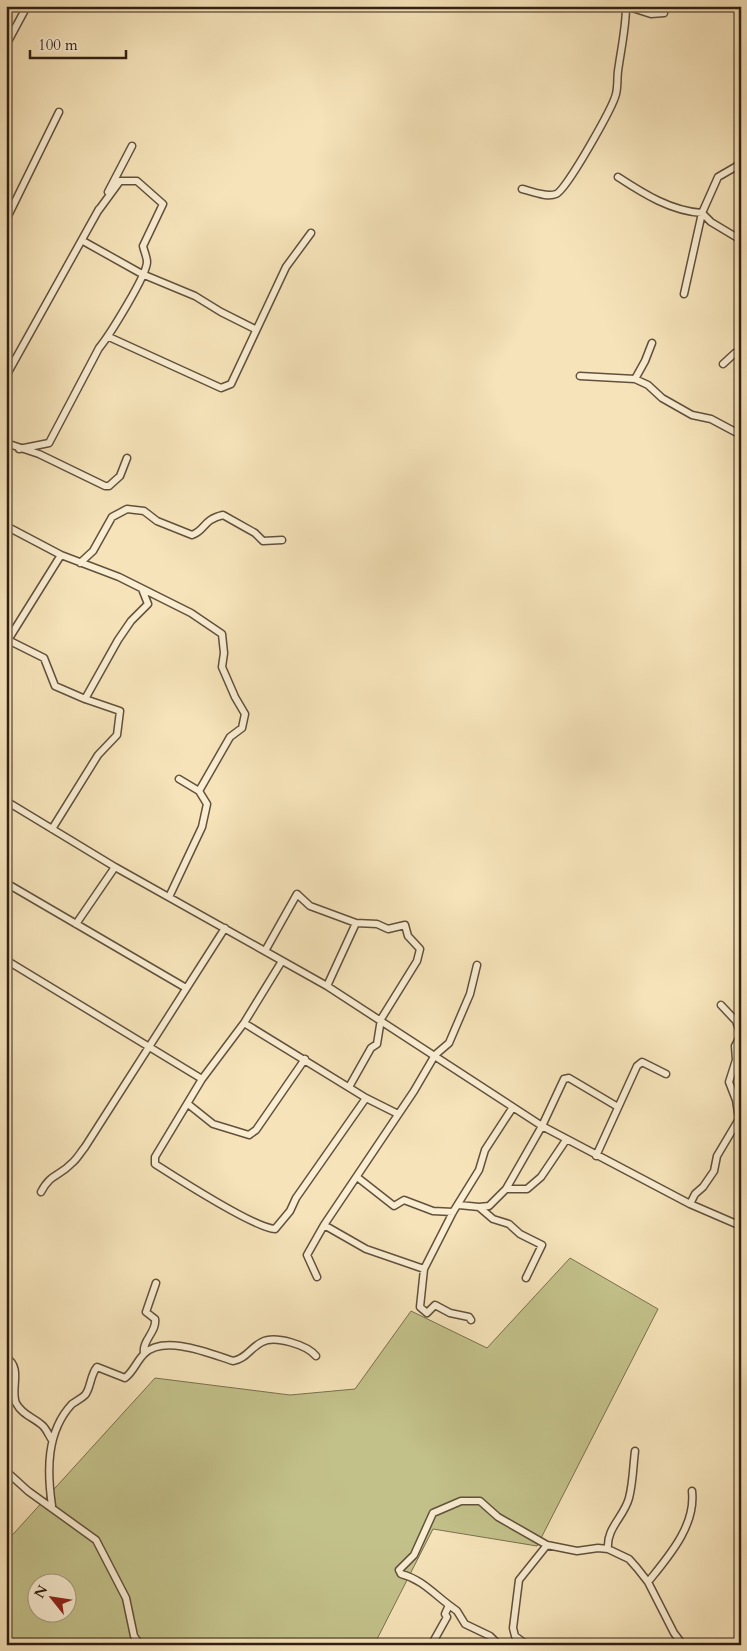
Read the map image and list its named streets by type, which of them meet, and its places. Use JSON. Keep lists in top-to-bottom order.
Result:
{
  "scale_bar": "100 m",
  "north": "top left"
}
